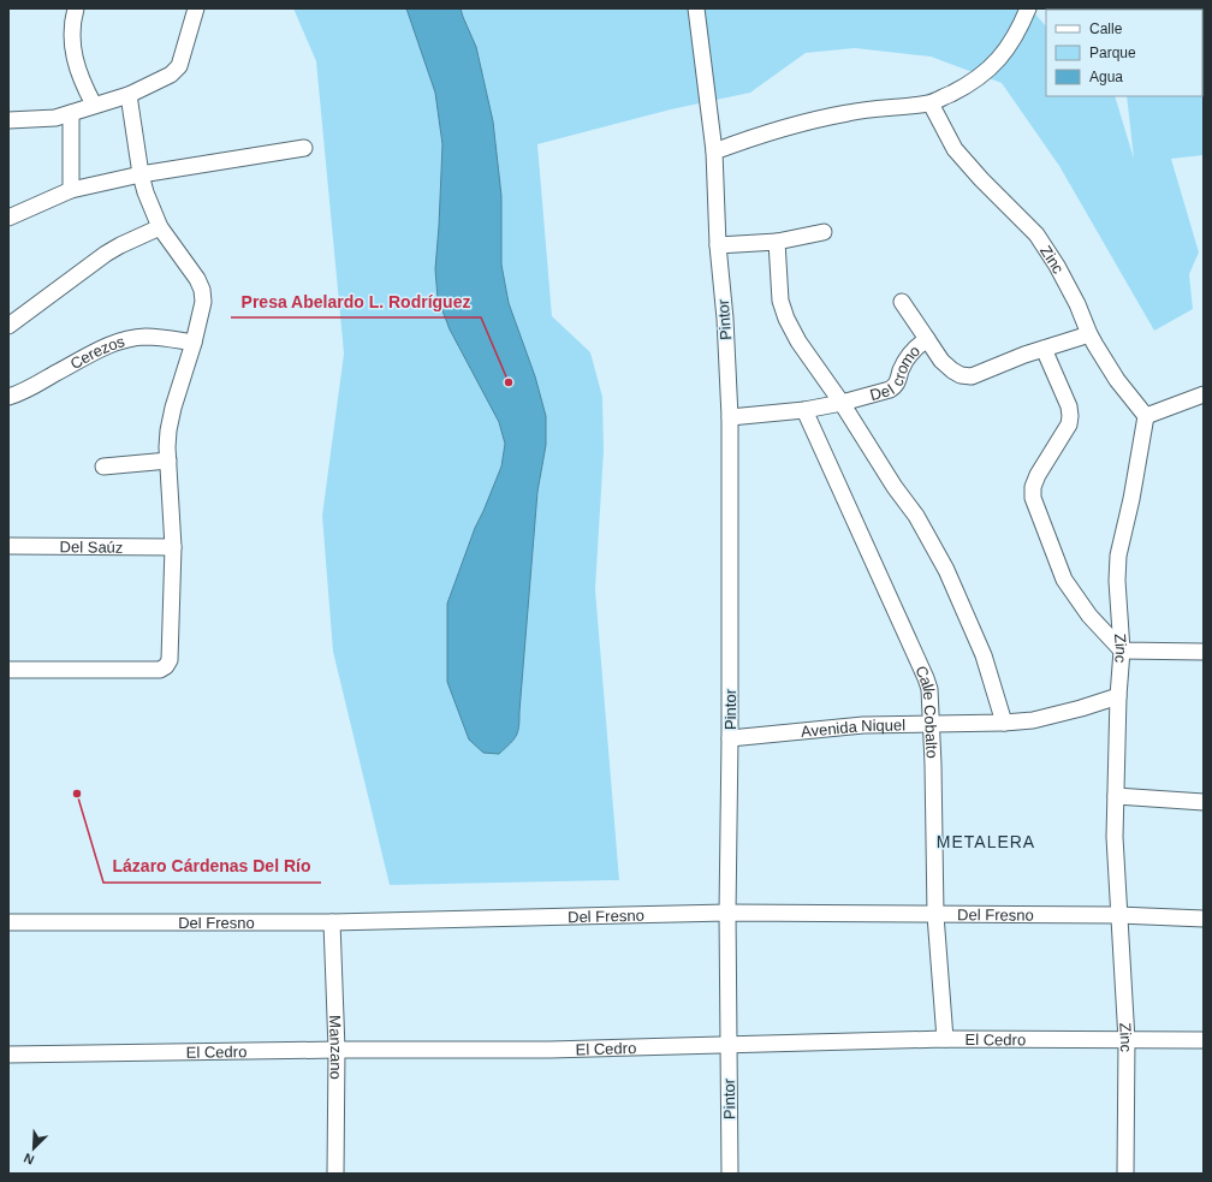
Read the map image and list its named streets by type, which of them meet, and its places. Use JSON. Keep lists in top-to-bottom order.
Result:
{
  "streets": {
    "street": [
      "Zinc",
      "Pintor",
      "Cerezos",
      "Del cromo",
      "Del Saúz",
      "Calle Cobalto",
      "Avenida Niquel",
      "Del Fresno",
      "El Cedro",
      "Manzano"
    ]
  },
  "crossings": [
    ["Zinc", "Del cromo"],
    ["Zinc", "Avenida Niquel"],
    ["Zinc", "Del Fresno"],
    ["Zinc", "El Cedro"],
    ["Pintor", "Del cromo"],
    ["Pintor", "Avenida Niquel"],
    ["Pintor", "Del Fresno"],
    ["Pintor", "El Cedro"],
    ["Del cromo", "Calle Cobalto"],
    ["Calle Cobalto", "Avenida Niquel"],
    ["Calle Cobalto", "Del Fresno"],
    ["Calle Cobalto", "El Cedro"],
    ["Del Fresno", "Manzano"],
    ["El Cedro", "Manzano"]
  ],
  "districts": ["METALERA"],
  "places": ["Presa Abelardo L. Rodríguez", "Lázaro Cárdenas Del Río"],
  "legend": ["Calle", "Parque", "Agua"],
  "north": "bottom left"
}
